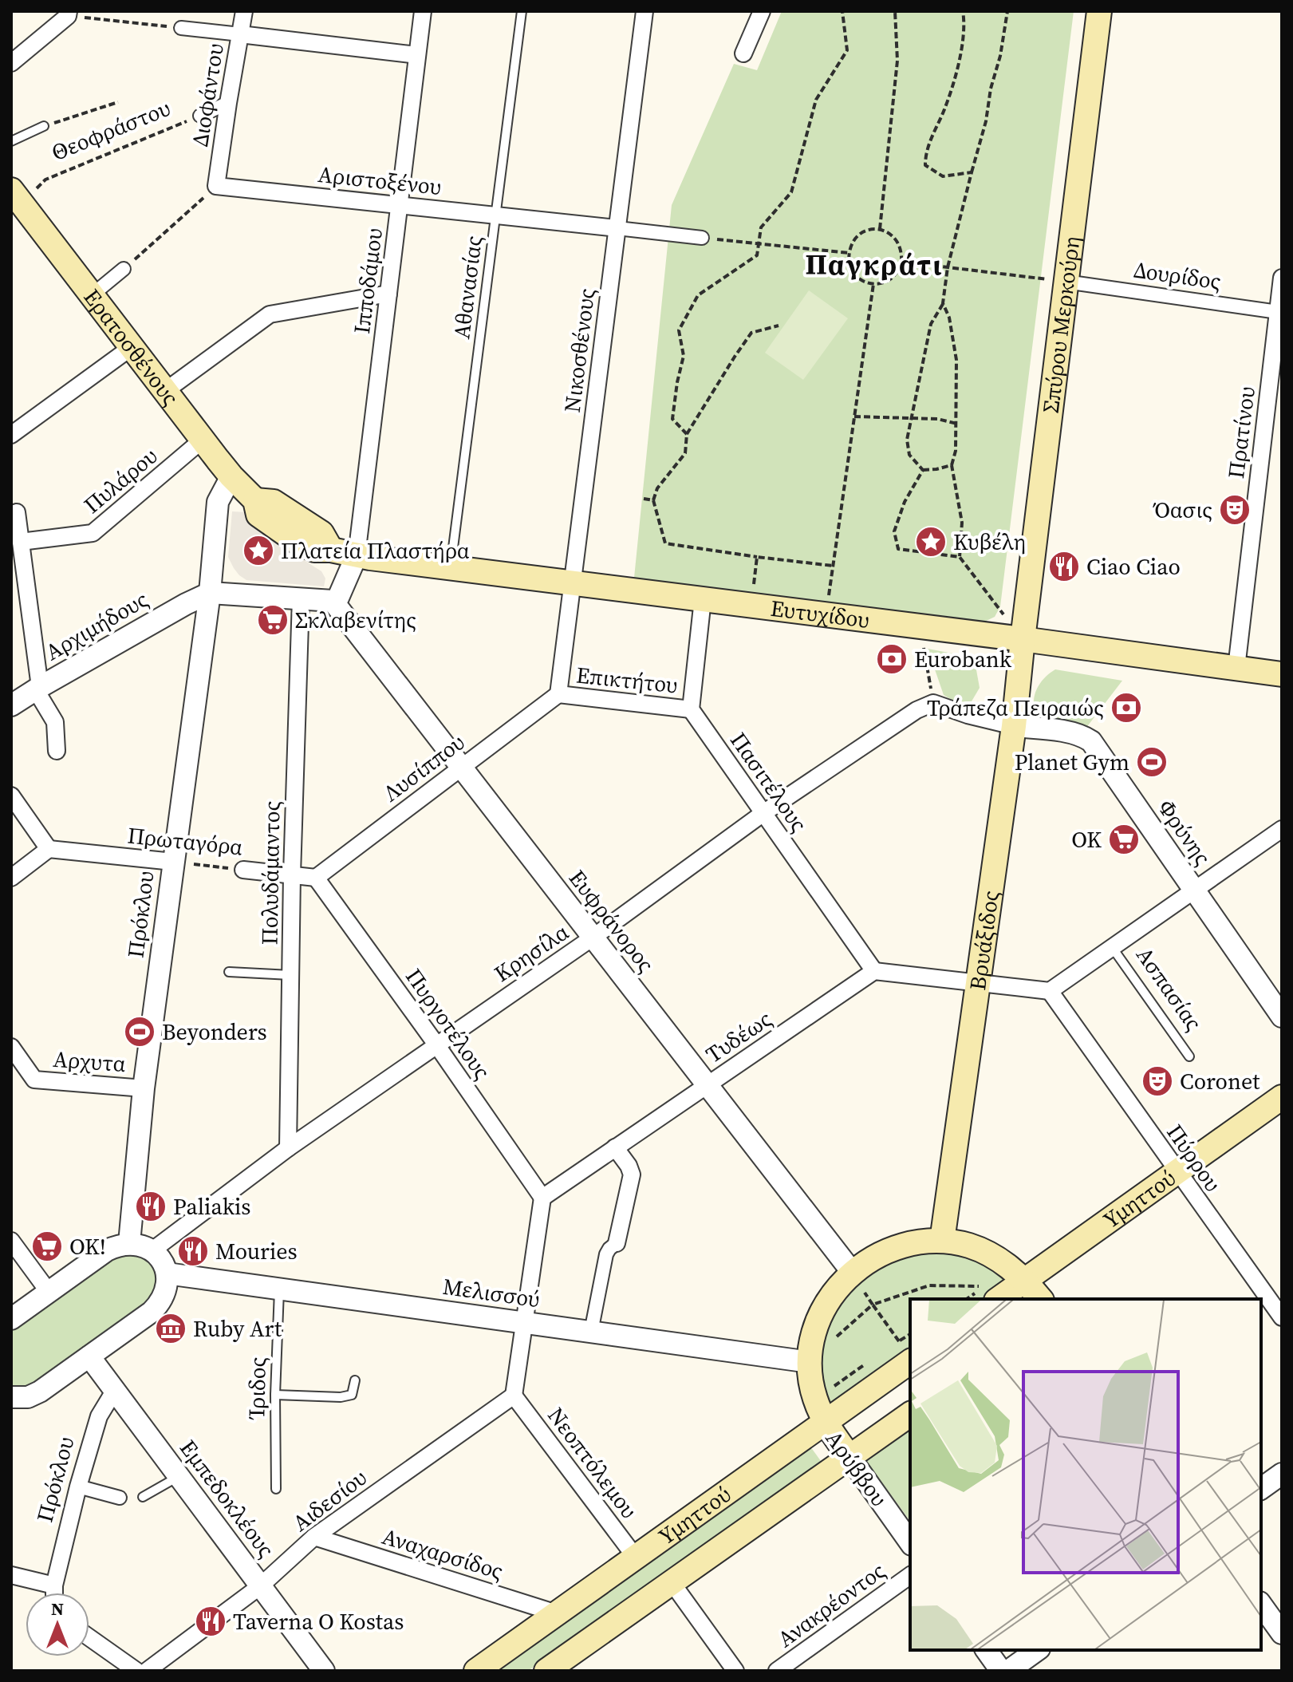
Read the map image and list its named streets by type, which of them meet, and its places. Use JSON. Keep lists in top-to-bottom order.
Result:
{
  "streets": {
    "main road": [
      "Σπύρου Μερκούρη",
      "Ερατοσθένους",
      "Ευτυχίδου",
      "Βρυάξιδος",
      "Υμηττού",
      "Αρύββου"
    ],
    "street": [
      "Διοφάντου",
      "Θεοφράστου",
      "Αριστοξένου",
      "Δουρίδος",
      "Ιπποδάμου",
      "Νικοσθένους",
      "Πρατίνου",
      "Πυλάρου",
      "Αρχιμήδους",
      "Επικτήτου",
      "Λυσίππου",
      "Πασιτέλους",
      "Φρύνης",
      "Πρωταγόρα",
      "Πολυδάμαντος",
      "Πρόκλου",
      "Ευφράνορος",
      "Κρησίλα",
      "Ασπασίας",
      "Πυργοτέλους",
      "Τυδέως",
      "Αρχυτα",
      "Πύρρου",
      "Μελισσού",
      "Νεοπτόλεμου",
      "Εμπεδοκλέους",
      "Αιδεσίου",
      "Αναχαρσίδος",
      "Ανακρέοντος"
    ],
    "lane": ["Αθανασίας", "Ίριδος"]
  },
  "crossings": [
    ["Διοφάντου", "Θεοφράστου"],
    ["Διοφάντου", "Αριστοξένου"],
    ["Αριστοξένου", "Ιπποδάμου"],
    ["Αριστοξένου", "Αθανασίας"],
    ["Αριστοξένου", "Νικοσθένους"],
    ["Δουρίδος", "Σπύρου Μερκούρη"],
    ["Δουρίδος", "Πρατίνου"],
    ["Ιπποδάμου", "Ερατοσθένους"],
    ["Ιπποδάμου", "Ευτυχίδου"],
    ["Αθανασίας", "Ευτυχίδου"],
    ["Σπύρου Μερκούρη", "Ευτυχίδου"],
    ["Σπύρου Μερκούρη", "Βρυάξιδος"],
    ["Ερατοσθένους", "Πυλάρου"],
    ["Ερατοσθένους", "Ευτυχίδου"],
    ["Νικοσθένους", "Ευτυχίδου"],
    ["Νικοσθένους", "Επικτήτου"],
    ["Νικοσθένους", "Λυσίππου"],
    ["Πρατίνου", "Ευτυχίδου"],
    ["Ευτυχίδου", "Βρυάξιδος"],
    ["Αρχιμήδους", "Πρόκλου"],
    ["Επικτήτου", "Λυσίππου"],
    ["Επικτήτου", "Πασιτέλους"],
    ["Λυσίππου", "Πρωταγόρα"],
    ["Λυσίππου", "Ευφράνορος"],
    ["Λυσίππου", "Πυργοτέλους"],
    ["Πασιτέλους", "Κρησίλα"],
    ["Πασιτέλους", "Τυδέως"],
    ["Φρύνης", "Βρυάξιδος"],
    ["Φρύνης", "Ασπασίας"],
    ["Πρωταγόρα", "Πολυδάμαντος"],
    ["Πρωταγόρα", "Πρόκλου"],
    ["Πρωταγόρα", "Πυργοτέλους"],
    ["Πολυδάμαντος", "Κρησίλα"],
    ["Πρόκλου", "Αρχυτα"],
    ["Πρόκλου", "Εμπεδοκλέους"],
    ["Ευφράνορος", "Κρησίλα"],
    ["Ευφράνορος", "Τυδέως"],
    ["Κρησίλα", "Πυργοτέλους"],
    ["Ασπασίας", "Πύρρου"],
    ["Πυργοτέλους", "Τυδέως"],
    ["Πύρρου", "Υμηττού"],
    ["Υμηττού", "Νεοπτόλεμου"],
    ["Υμηττού", "Αρύββου"],
    ["Υμηττού", "Αναχαρσίδος"],
    ["Μελισσού", "Ίριδος"],
    ["Μελισσού", "Αρύββου"],
    ["Νεοπτόλεμου", "Αιδεσίου"],
    ["Εμπεδοκλέους", "Αιδεσίου"],
    ["Αιδεσίου", "Αναχαρσίδος"]
  ],
  "districts": ["Παγκράτι"],
  "places": {
    "theatre": ["Όασις", "Coronet"],
    "place": ["Κυβέλη", "Πλατεία Πλαστήρα"],
    "restaurant": [
      "Ciao Ciao",
      "Paliakis",
      "Mouries",
      "Taverna O Kostas"
    ],
    "supermarket": ["Σκλαβενίτης", "OK", "OK!"],
    "bank": ["Eurobank", "Τράπεζα Πειραιώς"],
    "sports": ["Planet Gym", "Beyonders"],
    "museum": ["Ruby Art"]
  },
  "north": "top"
}
